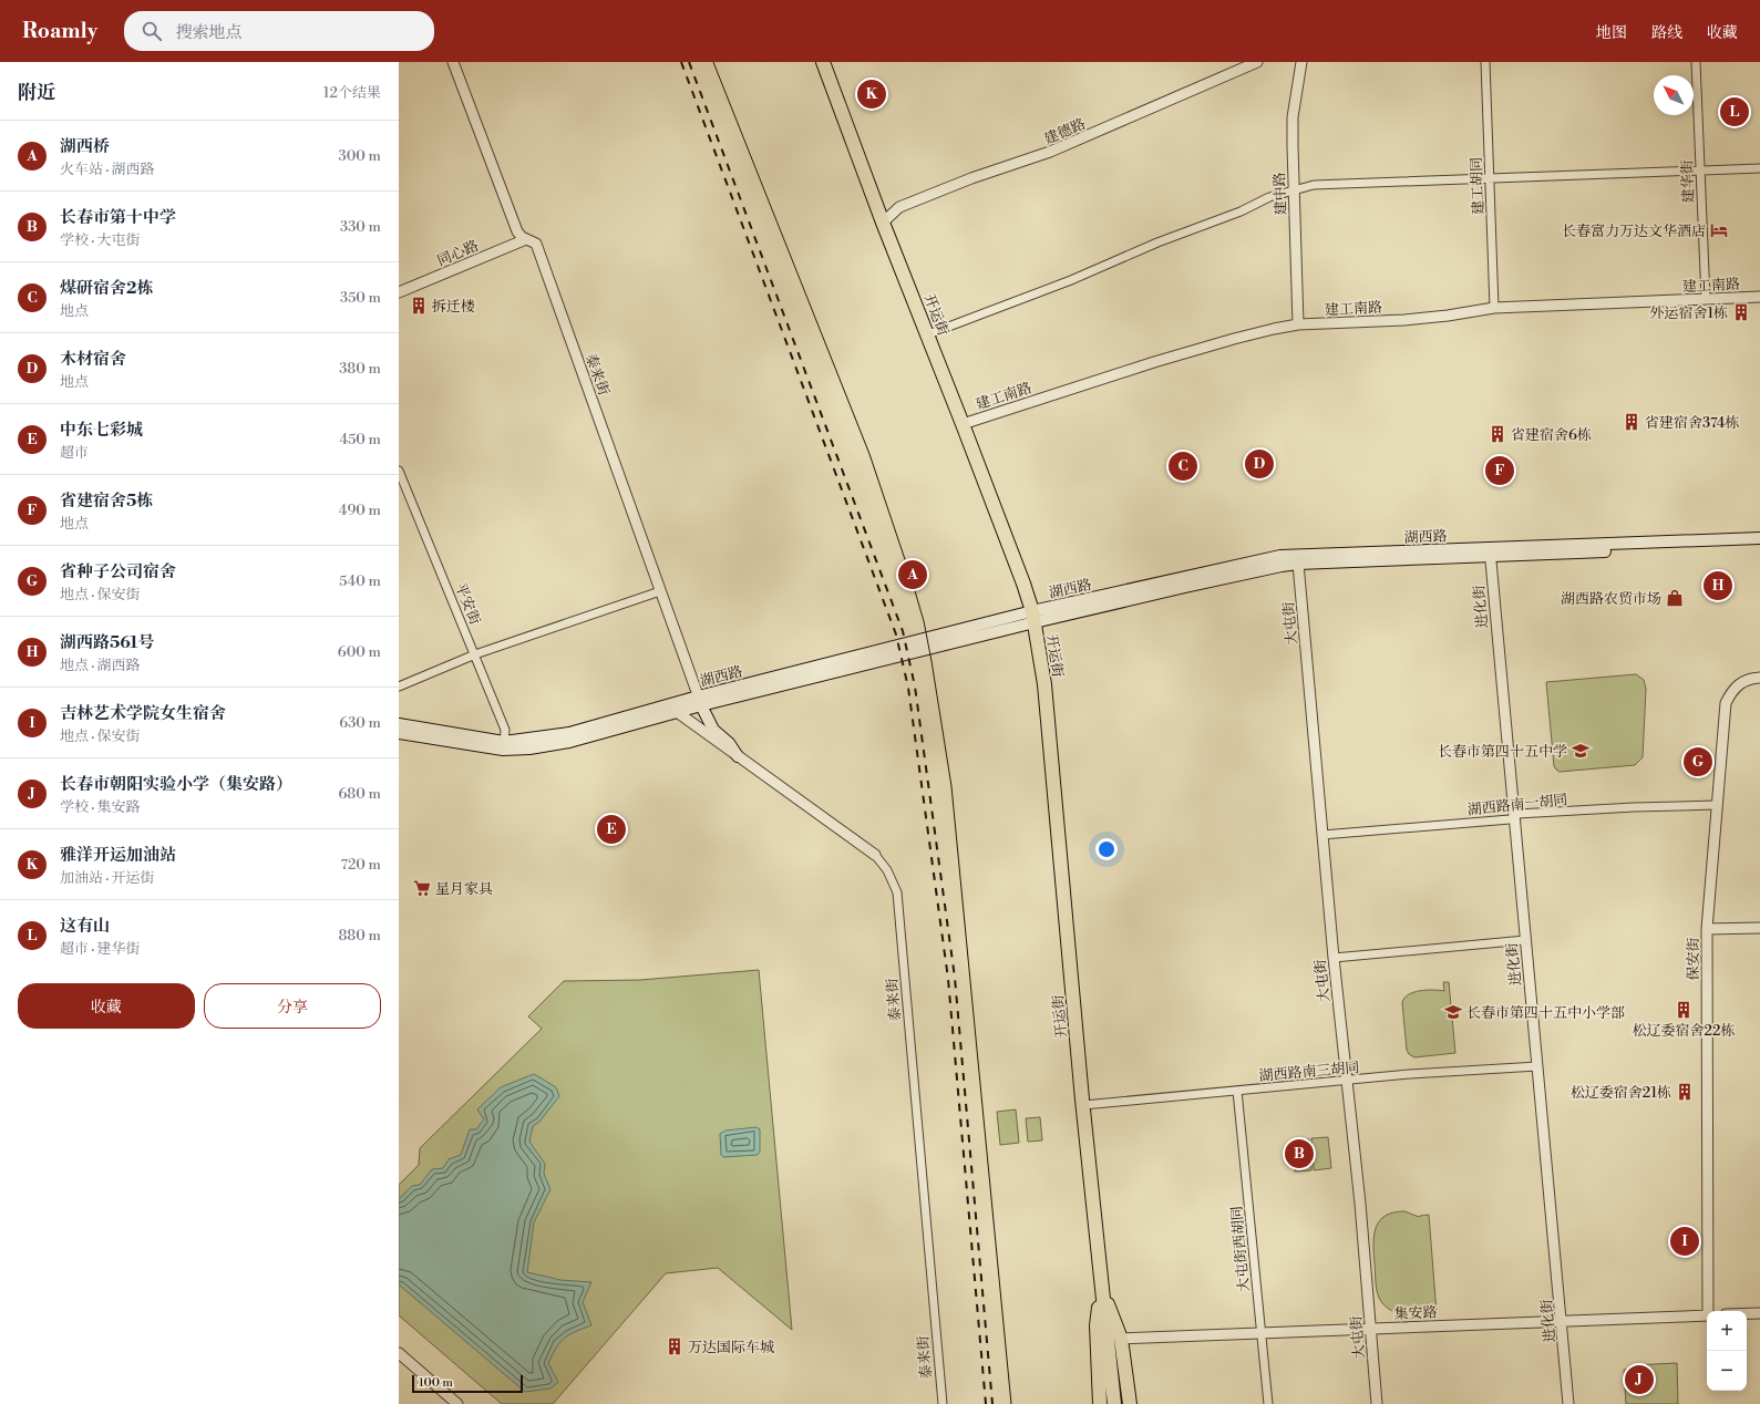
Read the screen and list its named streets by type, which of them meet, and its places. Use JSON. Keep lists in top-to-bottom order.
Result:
{
  "streets": {
    "main road": ["开运街", "湖西路"],
    "street": [
      "建德路",
      "建华街",
      "建工胡同",
      "建中路",
      "同心路",
      "建工南路",
      "泰来街",
      "平安街",
      "进化街",
      "大屯街",
      "湖西路南一胡同",
      "保安街",
      "湖西路南三胡同",
      "大屯街西胡同",
      "集安路"
    ]
  },
  "crossings": [
    ["建德路", "开运街"],
    ["建华街", "建工南路"],
    ["建工胡同", "建工南路"],
    ["建中路", "建工南路"],
    ["同心路", "泰来街"],
    ["建工南路", "开运街"],
    ["开运街", "湖西路"],
    ["开运街", "湖西路南三胡同"],
    ["开运街", "集安路"],
    ["泰来街", "湖西路"],
    ["湖西路", "平安街"],
    ["湖西路", "进化街"],
    ["湖西路", "大屯街"],
    ["进化街", "湖西路南一胡同"],
    ["进化街", "湖西路南三胡同"],
    ["进化街", "集安路"],
    ["大屯街", "湖西路南一胡同"],
    ["大屯街", "湖西路南三胡同"],
    ["大屯街", "集安路"],
    ["湖西路南一胡同", "保安街"],
    ["湖西路南三胡同", "大屯街西胡同"],
    ["大屯街西胡同", "集安路"]
  ],
  "places": {
    "hotel": ["长春富力万达文华酒店"],
    "building": [
      "拆迁楼",
      "外运宿舍1栋",
      "省建宿舍374栋",
      "省建宿舍6栋",
      "松辽委宿舍22栋",
      "松辽委宿舍21栋",
      "万达国际车城"
    ],
    "shop": ["湖西路农贸市场"],
    "school or university": ["长春市第四十五中学", "长春市第四十五中小学部"],
    "supermarket": ["星月家具"]
  },
  "scale_bar": "100 m",
  "north": "top left",
  "page": {
    "header": "Roamly",
    "search": "搜索地点",
    "nav": ["地图", "路线", "收藏"],
    "heading": ["附近", "12个结果"],
    "pins": [
      "K",
      "L",
      "D",
      "C",
      "F",
      "A",
      "H",
      "G",
      "E",
      "B",
      "I",
      "J"
    ],
    "list": [
      {
        "mark": "A",
        "name": "湖西桥",
        "note": "火车站 · 湖西路",
        "value": "300 m"
      },
      {
        "mark": "B",
        "name": "长春市第十中学",
        "note": "学校 · 大屯街",
        "value": "330 m"
      },
      {
        "mark": "C",
        "name": "煤研宿舍2栋",
        "note": "地点",
        "value": "350 m"
      },
      {
        "mark": "D",
        "name": "木材宿舍",
        "note": "地点",
        "value": "380 m"
      },
      {
        "mark": "E",
        "name": "中东七彩城",
        "note": "超市",
        "value": "450 m"
      },
      {
        "mark": "F",
        "name": "省建宿舍5栋",
        "note": "地点",
        "value": "490 m"
      },
      {
        "mark": "G",
        "name": "省种子公司宿舍",
        "note": "地点 · 保安街",
        "value": "540 m"
      },
      {
        "mark": "H",
        "name": "湖西路561号",
        "note": "地点 · 湖西路",
        "value": "600 m"
      },
      {
        "mark": "I",
        "name": "吉林艺术学院女生宿舍",
        "note": "地点 · 保安街",
        "value": "630 m"
      },
      {
        "mark": "J",
        "name": "长春市朝阳实验小学（集安路）",
        "note": "学校 · 集安路",
        "value": "680 m"
      },
      {
        "mark": "K",
        "name": "雅洋开运加油站",
        "note": "加油站 · 开运街",
        "value": "720 m"
      },
      {
        "mark": "L",
        "name": "这有山",
        "note": "超市 · 建华街",
        "value": "880 m"
      }
    ],
    "buttons": ["收藏", "分享"],
    "map_buttons": ["+", "−"],
    "scale": "100 m"
  }
}
